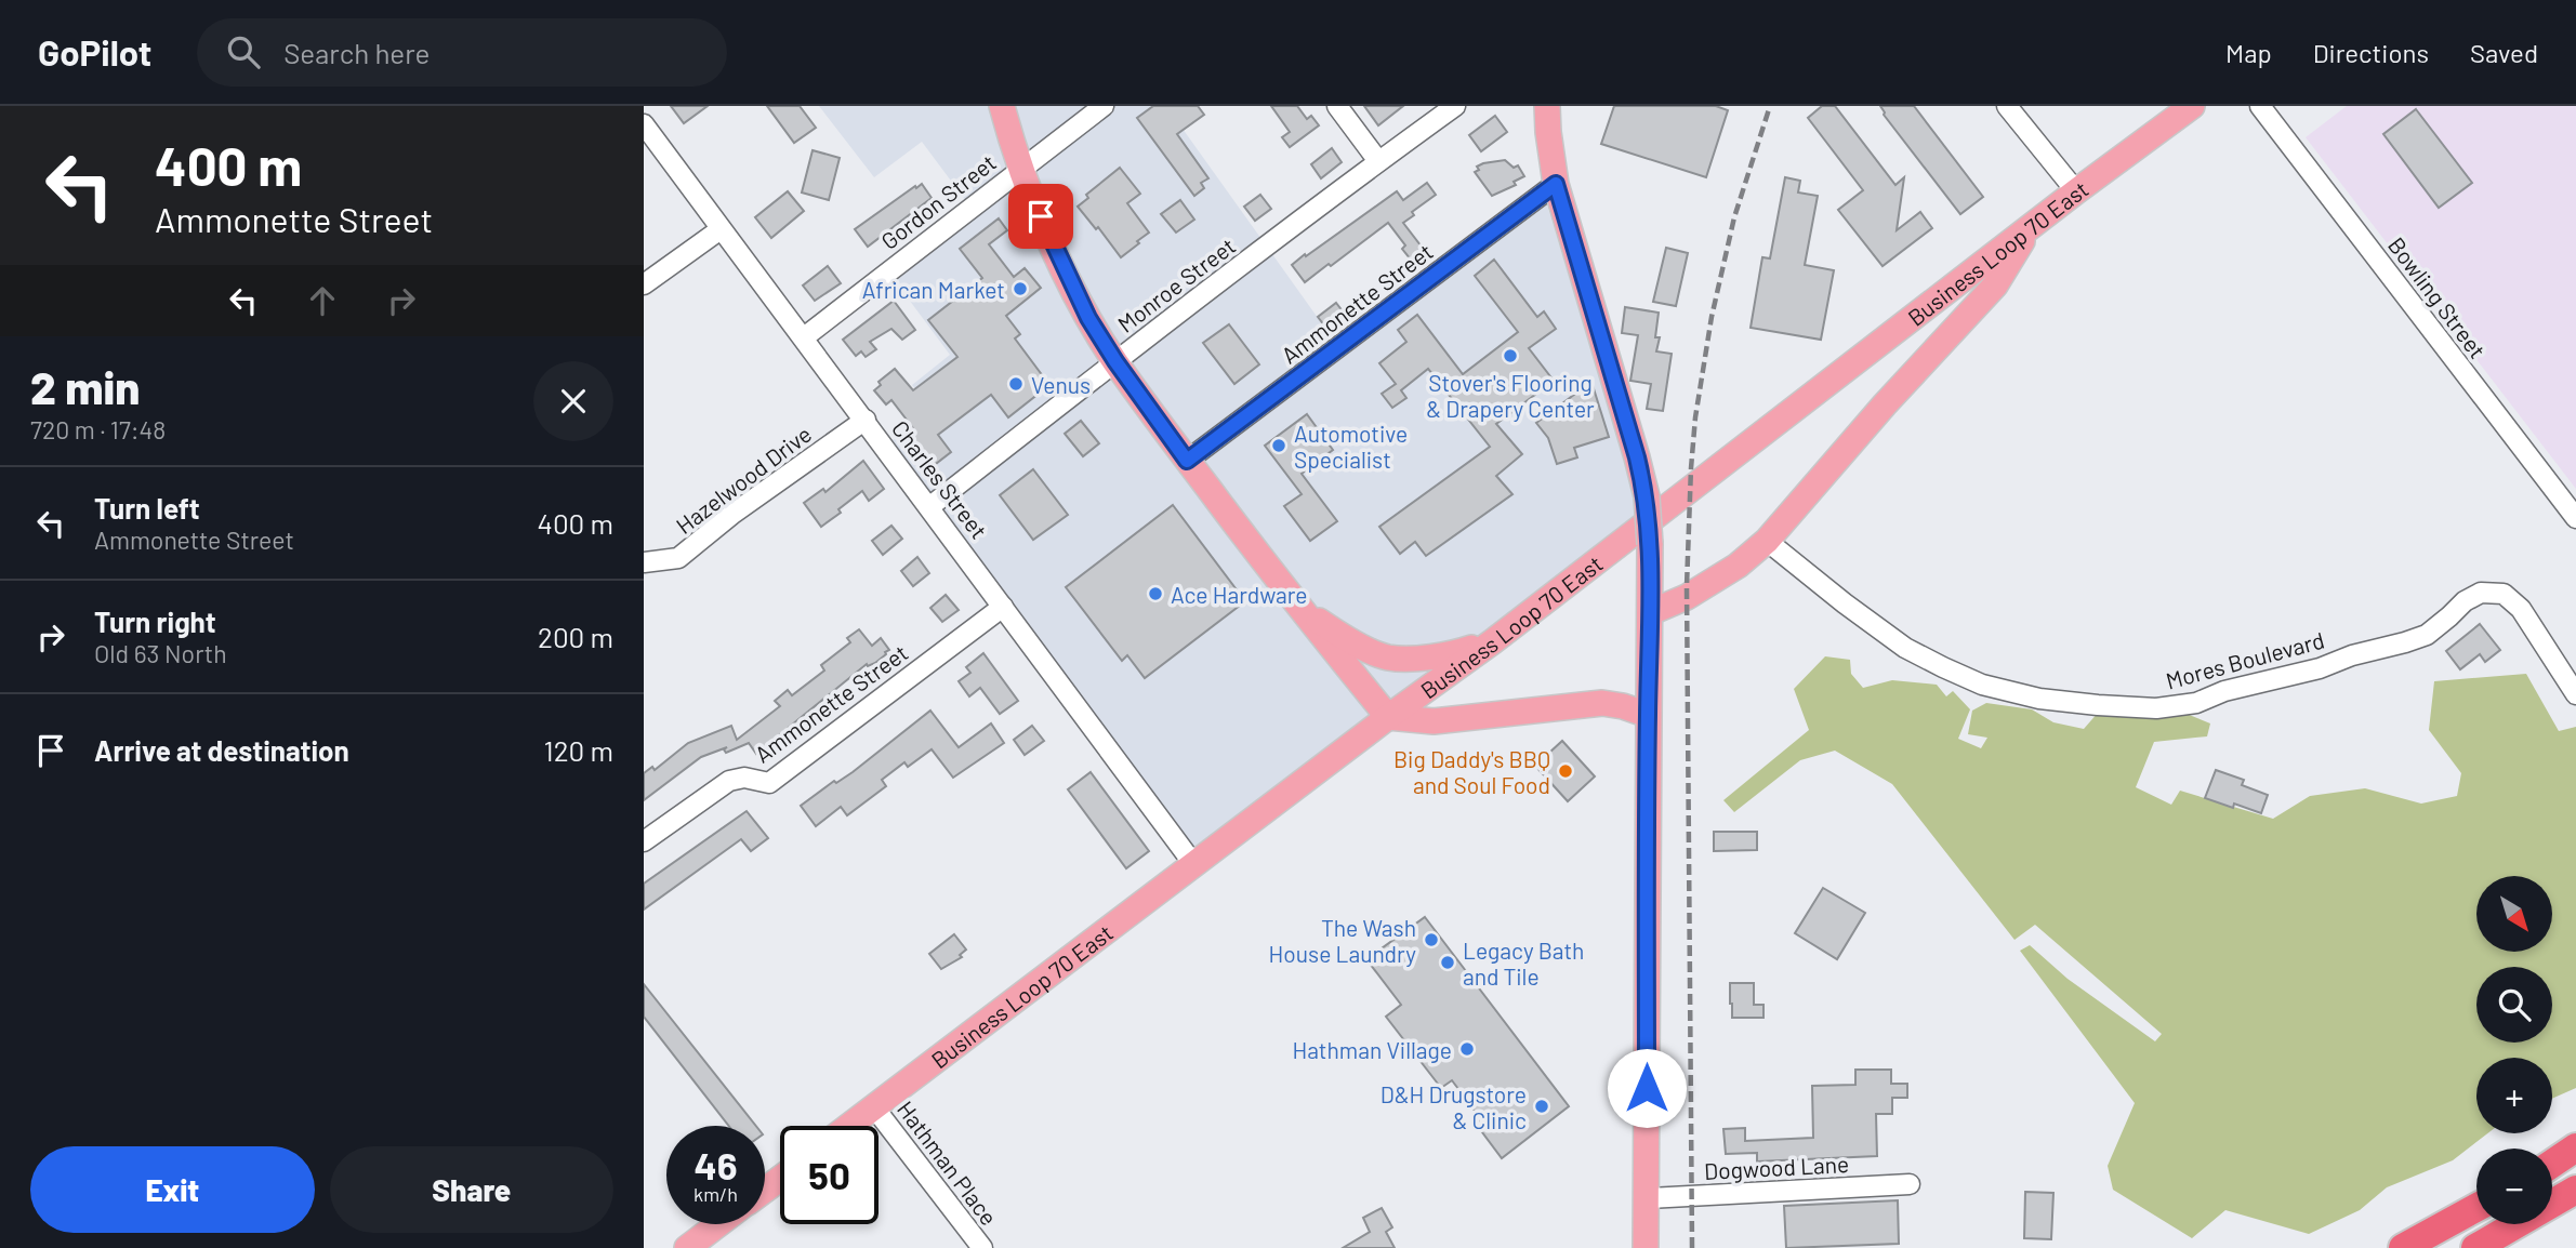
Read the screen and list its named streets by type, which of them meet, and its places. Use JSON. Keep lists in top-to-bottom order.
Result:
{
  "streets": {
    "main road": ["Business Loop 70 East"],
    "street": [
      "Gordon Street",
      "Monroe Street",
      "Bowling Street",
      "Ammonette Street",
      "Hazelwood Drive",
      "Charles Street",
      "Mores Boulevard",
      "Hathman Place",
      "Dogwood Lane"
    ]
  },
  "crossings": [
    ["Gordon Street", "Charles Street"],
    ["Business Loop 70 East", "Charles Street"],
    ["Business Loop 70 East", "Hathman Place"],
    ["Monroe Street", "Charles Street"],
    ["Ammonette Street", "Charles Street"],
    ["Hazelwood Drive", "Charles Street"]
  ],
  "places": [
    "African Market",
    "Stover's Flooring & Drapery Center",
    "Venus",
    "Automotive Specialist",
    "Ace Hardware",
    "Big Daddy's BBQ and Soul Food",
    "The Wash House Laundry",
    "Legacy Bath and Tile",
    "Hathman Village",
    "D&H Drugstore & Clinic"
  ],
  "north": "bottom right",
  "page": {
    "header": "GoPilot",
    "search": "Search here",
    "nav": ["Map", "Directions", "Saved"],
    "turn": ["400 m", "Ammonette Street"],
    "heading": ["2 min", "720 m · 17:48"],
    "list": [
      {
        "name": "Turn left",
        "note": "Ammonette Street",
        "value": "400 m"
      },
      {
        "name": "Turn right",
        "note": "Old 63 North",
        "value": "200 m"
      },
      {
        "name": "Arrive at destination",
        "value": "120 m"
      }
    ],
    "map_buttons": ["+", "−"],
    "speed": "46 km/h",
    "limit": "50",
    "buttons": ["Exit", "Share"]
  }
}
